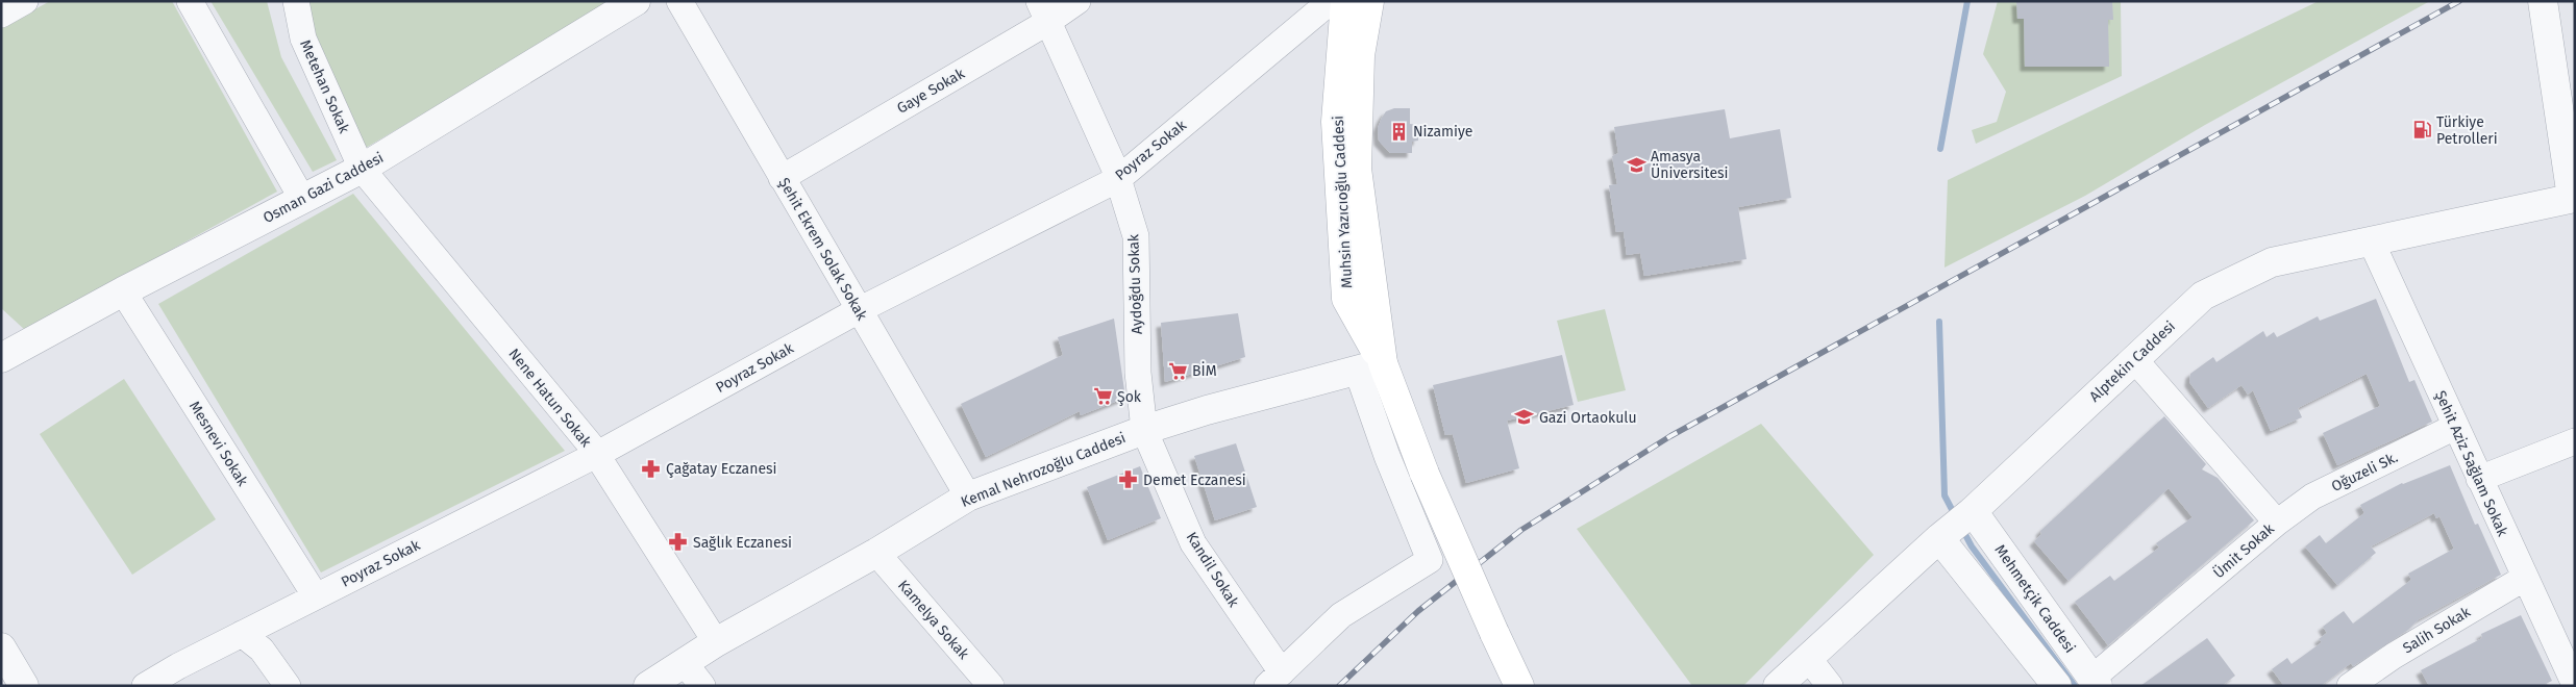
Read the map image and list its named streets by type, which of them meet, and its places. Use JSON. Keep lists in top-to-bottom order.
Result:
{
  "streets": {
    "main road": ["Muhsin Yazıcıoğlu Caddesi"],
    "street": [
      "Metehan Sokak",
      "Gaye Sokak",
      "Poyraz Sokak",
      "Osman Gazi Caddesi",
      "Şehit Ekrem Solak Sokak",
      "Aydoğdu Sokak",
      "Alptekin Caddesi",
      "Nene Hatun Sokak",
      "Mesnevi Sokak",
      "Şehit Aziz Sağlam Sokak",
      "Kemal Nehrozoğlu Caddesi",
      "Oğuzeli Sk.",
      "Ümit Sokak",
      "Kandil Sokak",
      "Mehmetçik Caddesi",
      "Kamelya Sokak",
      "Salih Sokak"
    ]
  },
  "crossings": [
    ["Metehan Sokak", "Osman Gazi Caddesi"],
    ["Metehan Sokak", "Nene Hatun Sokak"],
    ["Gaye Sokak", "Şehit Ekrem Solak Sokak"],
    ["Gaye Sokak", "Aydoğdu Sokak"],
    ["Poyraz Sokak", "Şehit Ekrem Solak Sokak"],
    ["Poyraz Sokak", "Aydoğdu Sokak"],
    ["Poyraz Sokak", "Nene Hatun Sokak"],
    ["Poyraz Sokak", "Mesnevi Sokak"],
    ["Osman Gazi Caddesi", "Nene Hatun Sokak"],
    ["Osman Gazi Caddesi", "Mesnevi Sokak"],
    ["Muhsin Yazıcıoğlu Caddesi", "Kemal Nehrozoğlu Caddesi"],
    ["Şehit Ekrem Solak Sokak", "Kemal Nehrozoğlu Caddesi"],
    ["Aydoğdu Sokak", "Kemal Nehrozoğlu Caddesi"],
    ["Aydoğdu Sokak", "Kandil Sokak"],
    ["Alptekin Caddesi", "Şehit Aziz Sağlam Sokak"],
    ["Alptekin Caddesi", "Ümit Sokak"],
    ["Alptekin Caddesi", "Mehmetçik Caddesi"],
    ["Nene Hatun Sokak", "Kemal Nehrozoğlu Caddesi"],
    ["Şehit Aziz Sağlam Sokak", "Oğuzeli Sk."],
    ["Şehit Aziz Sağlam Sokak", "Salih Sokak"],
    ["Kemal Nehrozoğlu Caddesi", "Kandil Sokak"],
    ["Kemal Nehrozoğlu Caddesi", "Kamelya Sokak"],
    ["Oğuzeli Sk.", "Ümit Sokak"],
    ["Ümit Sokak", "Mehmetçik Caddesi"]
  ],
  "places": {
    "fuel station": ["Türkiye Petrolleri"],
    "building": ["Nizamiye"],
    "school or university": ["Amasya Üniversitesi", "Gazi Ortaokulu"],
    "supermarket": ["BİM", "Şok"],
    "pharmacy": ["Çağatay Eczanesi", "Demet Eczanesi", "Sağlık Eczanesi"]
  }
}
